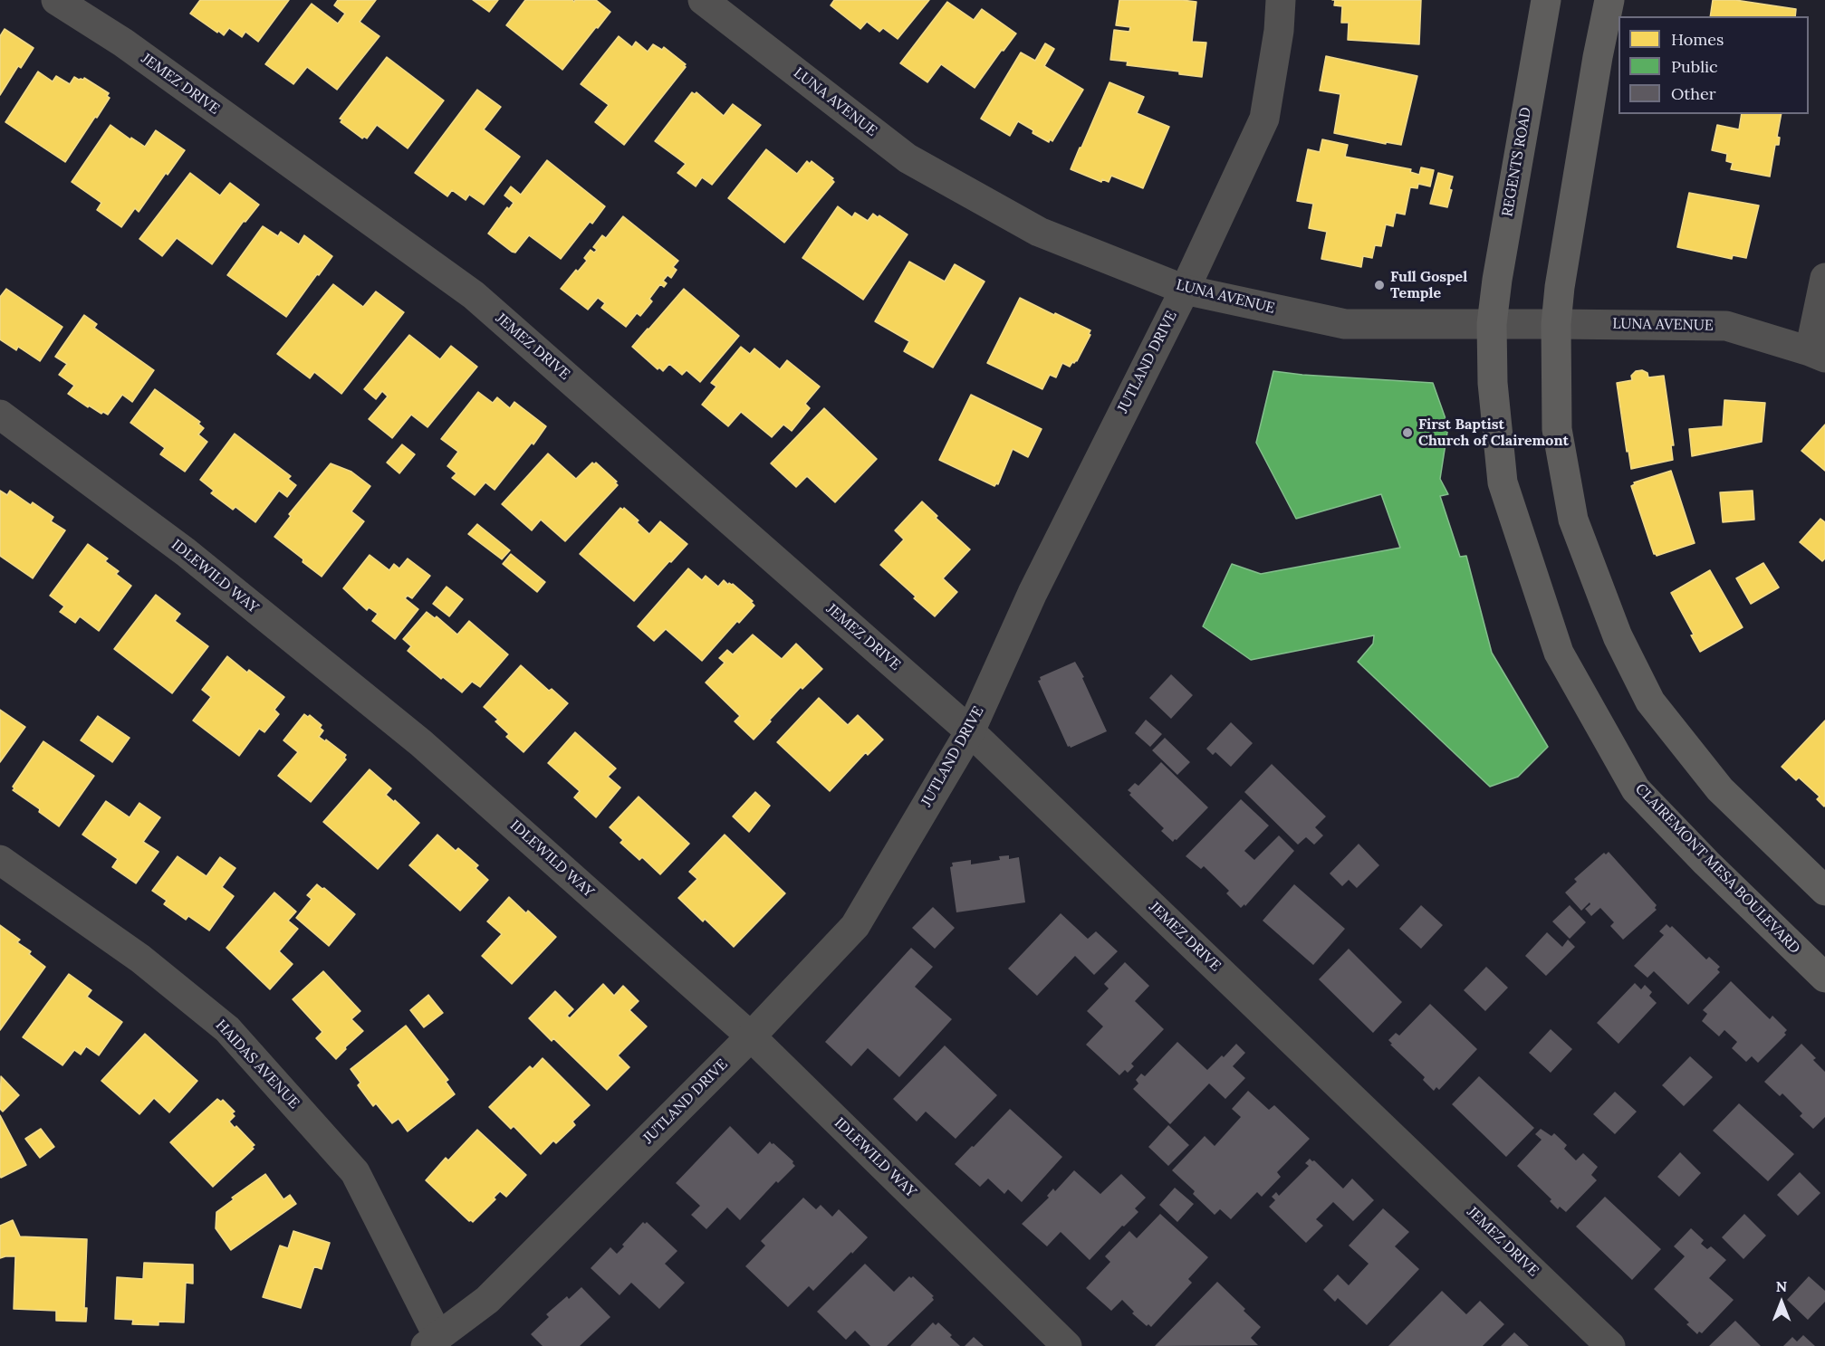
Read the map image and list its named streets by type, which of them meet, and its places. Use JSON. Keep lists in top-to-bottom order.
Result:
{
  "streets": {
    "main road": ["REGENTS ROAD", "CLAIREMONT MESA BOULEVARD"],
    "street": [
      "JEMEZ DRIVE",
      "LUNA AVENUE",
      "JUTLAND DRIVE",
      "IDLEWILD WAY",
      "HAIDAS AVENUE"
    ]
  },
  "crossings": [
    ["JEMEZ DRIVE", "JUTLAND DRIVE"],
    ["LUNA AVENUE", "REGENTS ROAD"],
    ["LUNA AVENUE", "JUTLAND DRIVE"],
    ["LUNA AVENUE", "CLAIREMONT MESA BOULEVARD"],
    ["REGENTS ROAD", "CLAIREMONT MESA BOULEVARD"],
    ["JUTLAND DRIVE", "IDLEWILD WAY"],
    ["JUTLAND DRIVE", "HAIDAS AVENUE"]
  ],
  "places": ["Full Gospel Temple", "First Baptist Church of Clairemont"],
  "legend": ["Homes", "Public", "Other"],
  "north": "top"
}
